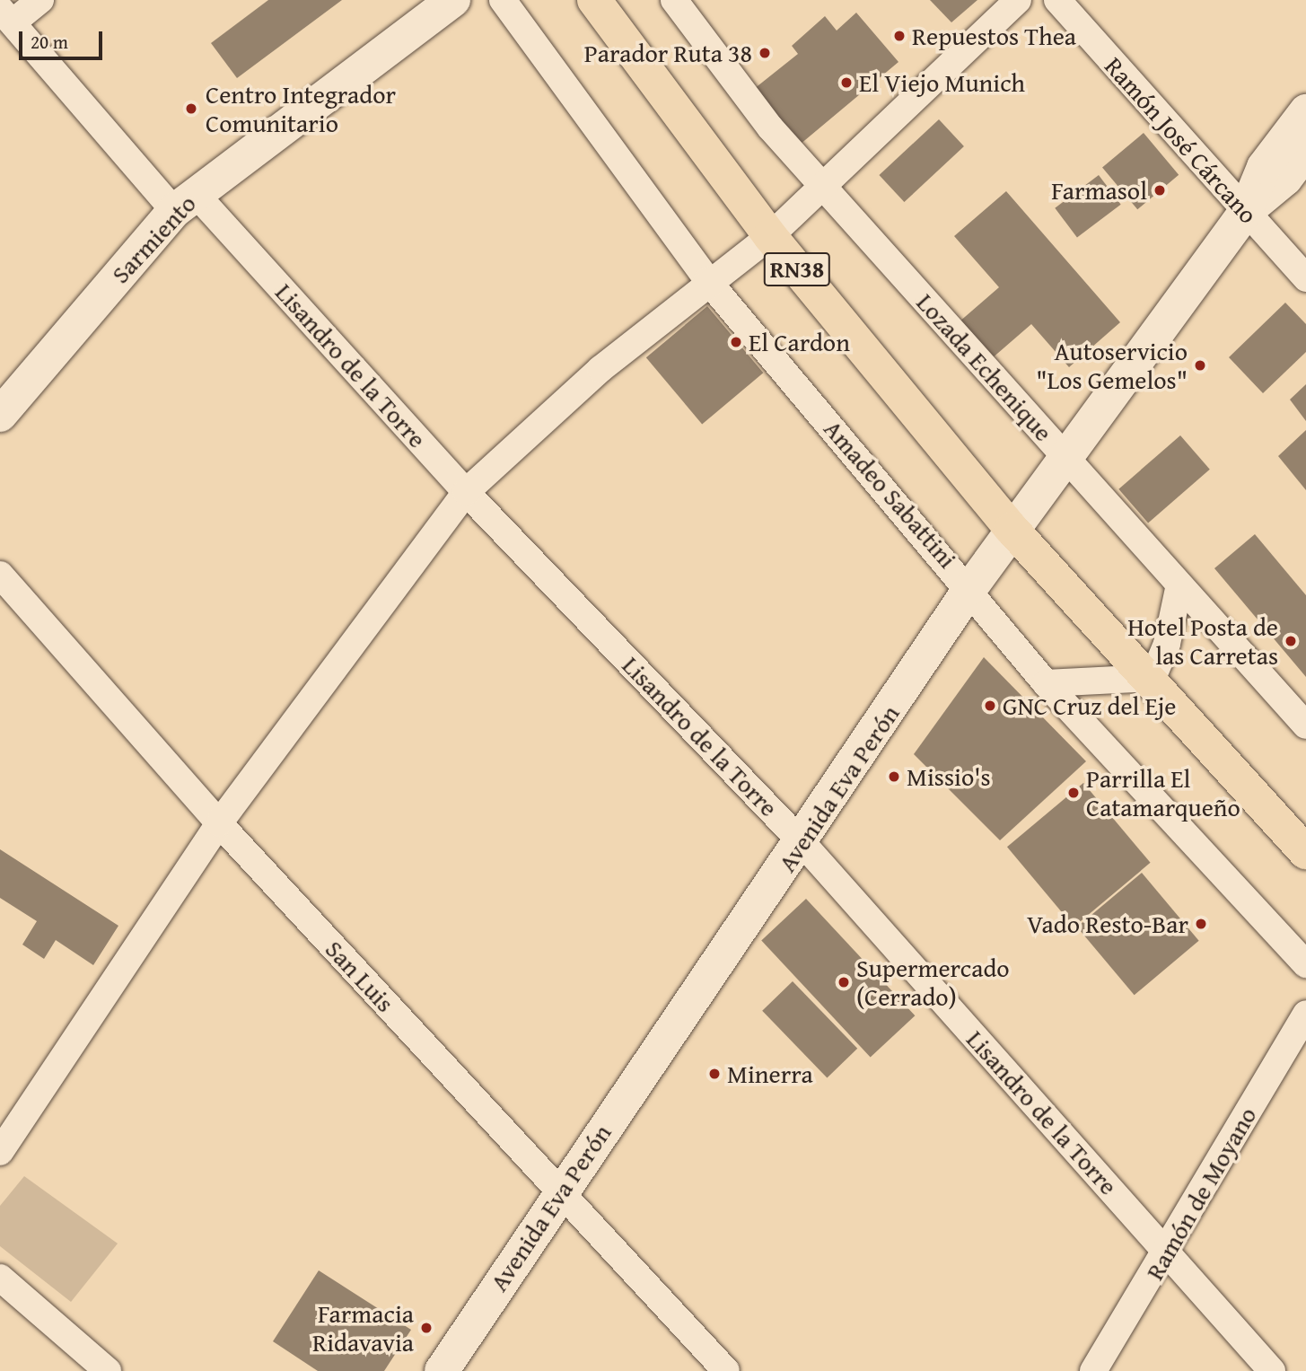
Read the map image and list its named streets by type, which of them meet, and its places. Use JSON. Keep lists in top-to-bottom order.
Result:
{
  "streets": {
    "highway": ["RN38"],
    "street": [
      "Ramón José Cárcano",
      "Sarmiento",
      "Lisandro de la Torre",
      "Lozada Echenique",
      "Amadeo Sabattini",
      "Avenida Eva Perón",
      "San Luis",
      "Ramón de Moyano"
    ]
  },
  "crossings": [
    ["Ramón José Cárcano", "Avenida Eva Perón"],
    ["Sarmiento", "Lisandro de la Torre"],
    ["RN38", "Avenida Eva Perón"],
    ["Lisandro de la Torre", "Avenida Eva Perón"],
    ["Lisandro de la Torre", "Ramón de Moyano"],
    ["Lozada Echenique", "Avenida Eva Perón"],
    ["Amadeo Sabattini", "Avenida Eva Perón"],
    ["Avenida Eva Perón", "San Luis"]
  ],
  "places": [
    "Repuestos Thea",
    "Parador Ruta 38",
    "El Viejo Munich",
    "Centro Integrador Comunitario",
    "Farmasol",
    "El Cardon",
    "Autoservicio \"Los Gemelos\"",
    "Hotel Posta de las Carretas",
    "GNC Cruz del Eje",
    "Missio's",
    "Parrilla El Catamarqueño",
    "Vado Resto-Bar",
    "Supermercado (Cerrado)",
    "Minerra",
    "Farmacia Ridavavia"
  ],
  "scale_bar": "20 m"
}
